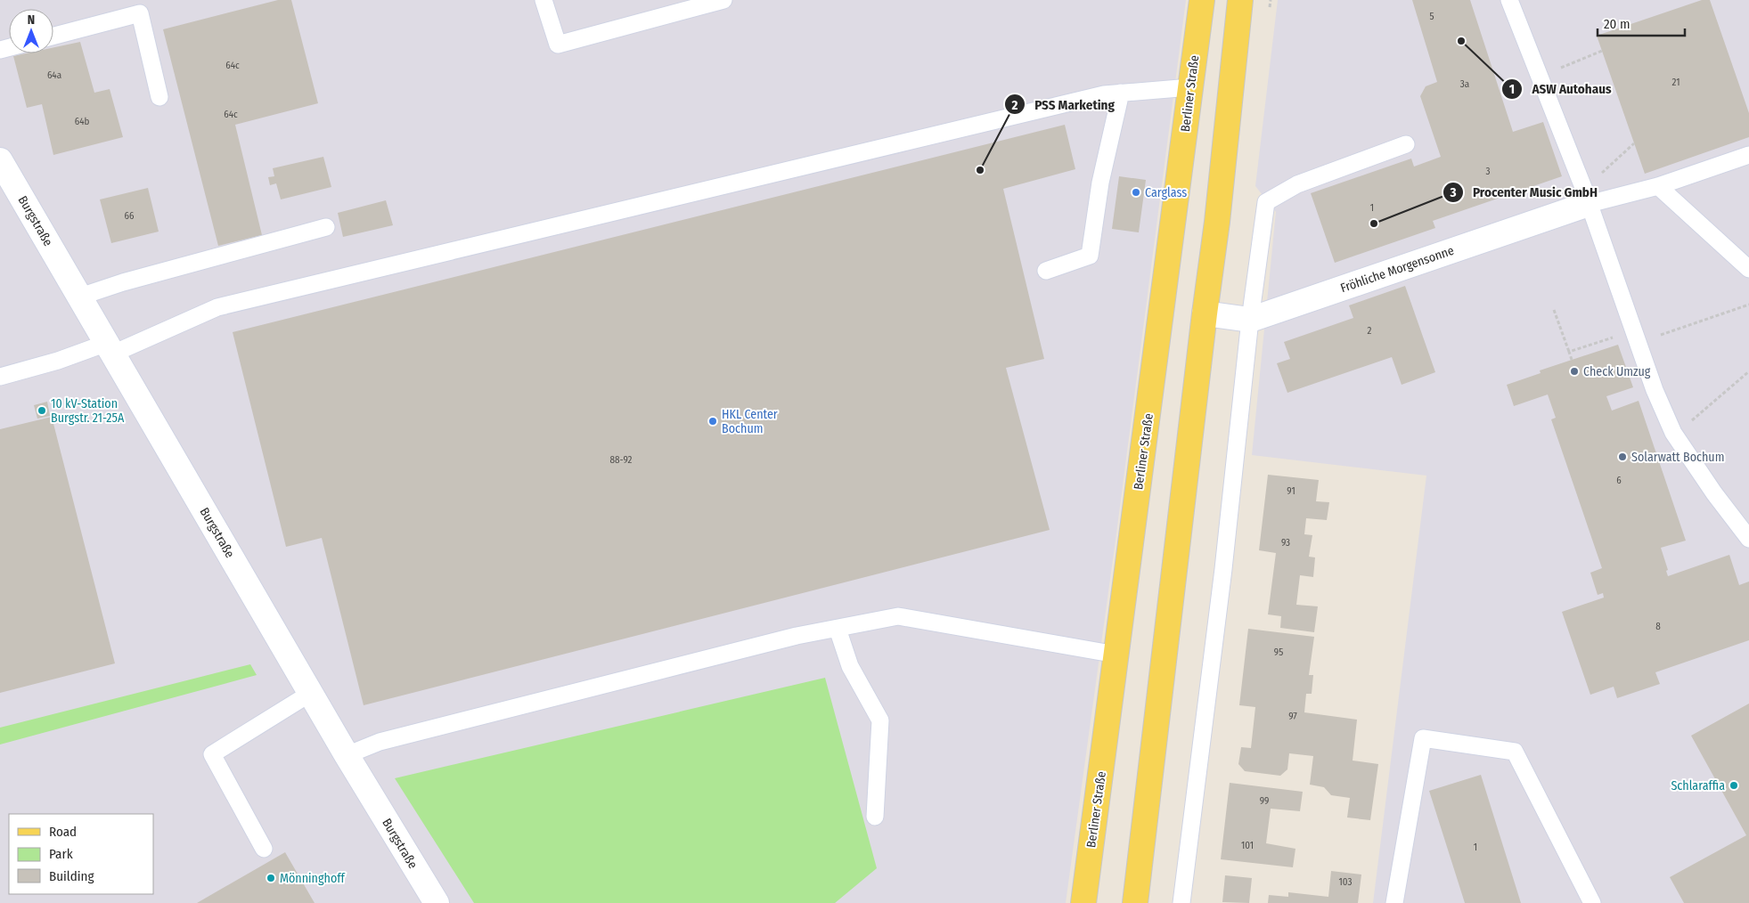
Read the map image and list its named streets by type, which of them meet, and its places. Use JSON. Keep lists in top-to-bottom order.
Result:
{
  "streets": {
    "main road": ["Berliner Straße"],
    "street": ["Burgstraße", "Fröhliche Morgensonne"]
  },
  "places": [
    "ASW Autohaus",
    "PSS Marketing",
    "Carglass",
    "Procenter Music GmbH",
    "Check Umzug",
    "10 kV-Station Burgstr. 21-25A",
    "HKL Center Bochum",
    "Solarwatt Bochum",
    "Schlaraffia",
    "Mönninghoff"
  ],
  "house_numbers": [
    "5",
    "64c",
    "64a",
    "21",
    "3a",
    "64c",
    "64b",
    "3",
    "1",
    "66",
    "2",
    "88-92",
    "6",
    "91",
    "93",
    "8",
    "95",
    "97",
    "99",
    "101",
    "1",
    "103"
  ],
  "legend": ["Road", "Park", "Building"],
  "scale_bar": "20 m",
  "north": "top"
}
